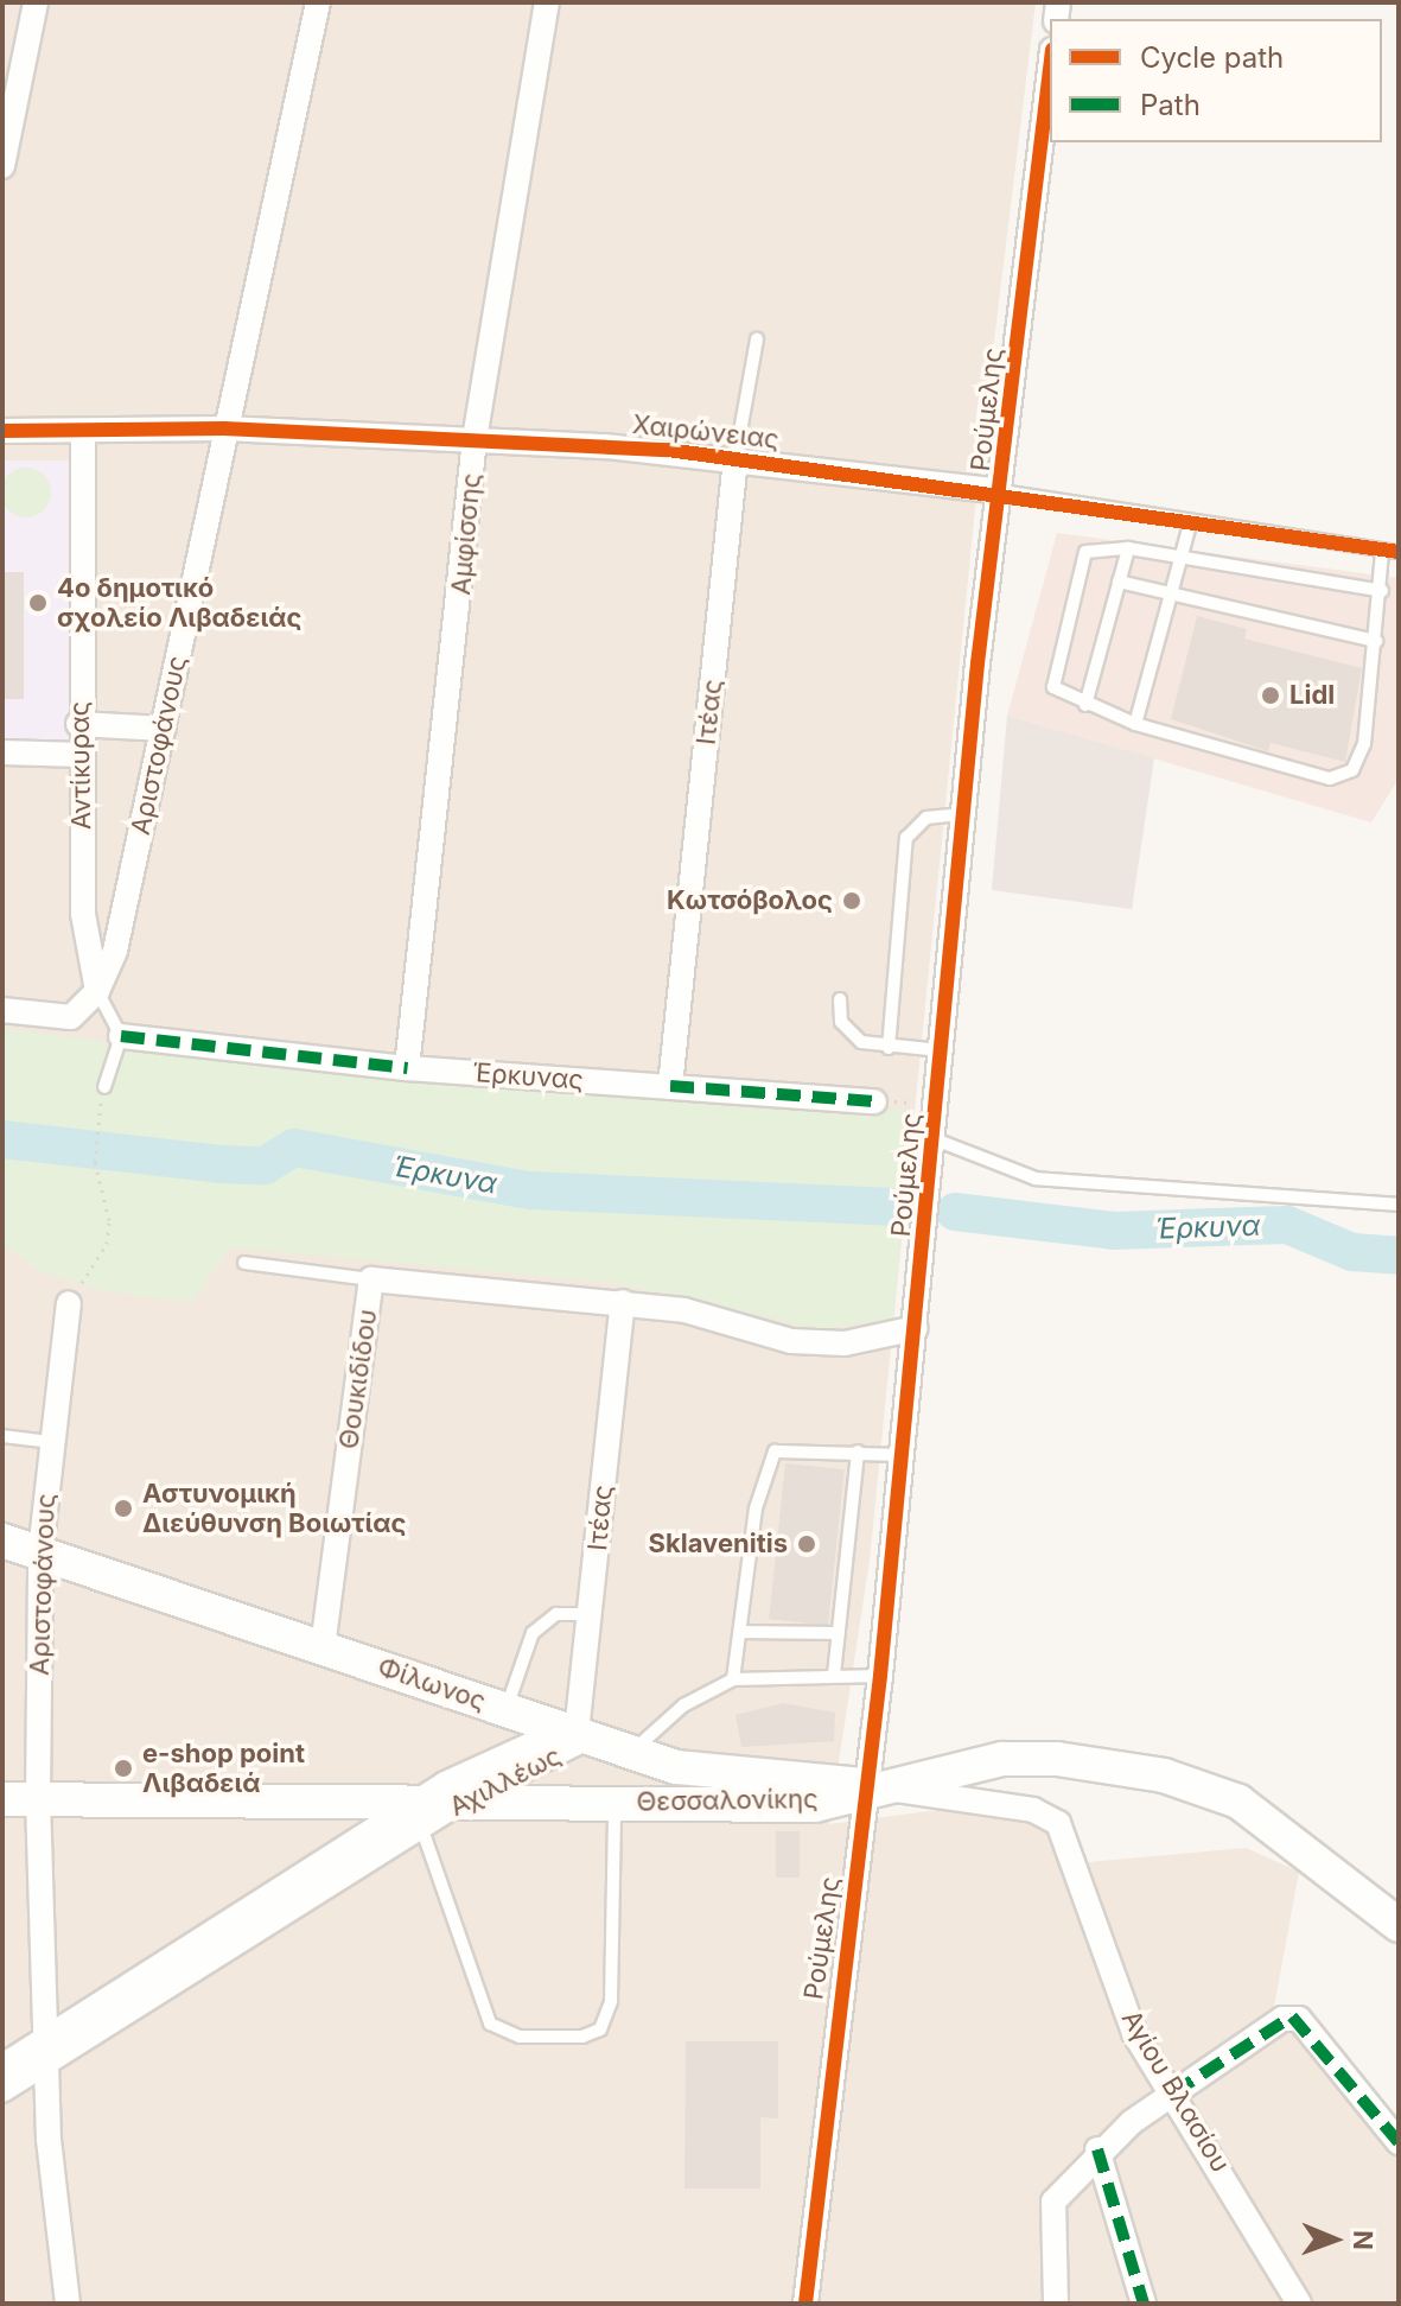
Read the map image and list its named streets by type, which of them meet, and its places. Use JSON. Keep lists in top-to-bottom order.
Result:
{
  "streets": {
    "main road": ["Φίλωνος", "Θεσσαλονίκης"],
    "street": [
      "Ρούμελης",
      "Χαιρώνειας",
      "Αμφίσσης",
      "Ιτέας",
      "Αριστοφάνους",
      "Αντίκυρας",
      "Έρκυνας",
      "Θουκιδίδου",
      "Αχιλλέως",
      "Αγίου Βλασίου"
    ]
  },
  "crossings": [
    ["Ρούμελης", "Χαιρώνειας"],
    ["Ρούμελης", "Φίλωνος"],
    ["Ρούμελης", "Θεσσαλονίκης"],
    ["Ρούμελης", "Αγίου Βλασίου"],
    ["Χαιρώνειας", "Αμφίσσης"],
    ["Χαιρώνειας", "Ιτέας"],
    ["Χαιρώνειας", "Αριστοφάνους"],
    ["Χαιρώνειας", "Αντίκυρας"],
    ["Αμφίσσης", "Έρκυνας"],
    ["Ιτέας", "Έρκυνας"],
    ["Ιτέας", "Φίλωνος"],
    ["Ιτέας", "Αχιλλέως"],
    ["Αριστοφάνους", "Αντίκυρας"],
    ["Αριστοφάνους", "Φίλωνος"],
    ["Αριστοφάνους", "Αχιλλέως"],
    ["Αριστοφάνους", "Θεσσαλονίκης"],
    ["Θουκιδίδου", "Φίλωνος"],
    ["Φίλωνος", "Αχιλλέως"],
    ["Φίλωνος", "Θεσσαλονίκης"],
    ["Φίλωνος", "Αγίου Βλασίου"],
    ["Αχιλλέως", "Θεσσαλονίκης"],
    ["Θεσσαλονίκης", "Αγίου Βλασίου"]
  ],
  "water": ["Έρκυνα"],
  "places": [
    "4ο δημοτικό σχολείο Λιβαδειάς",
    "Lidl",
    "Κωτσόβολος",
    "Αστυνομική Διεύθυνση Βοιωτίας",
    "Sklavenitis",
    "e-shop point Λιβαδειά"
  ],
  "legend": ["Cycle path", "Path"],
  "north": "right"
}
